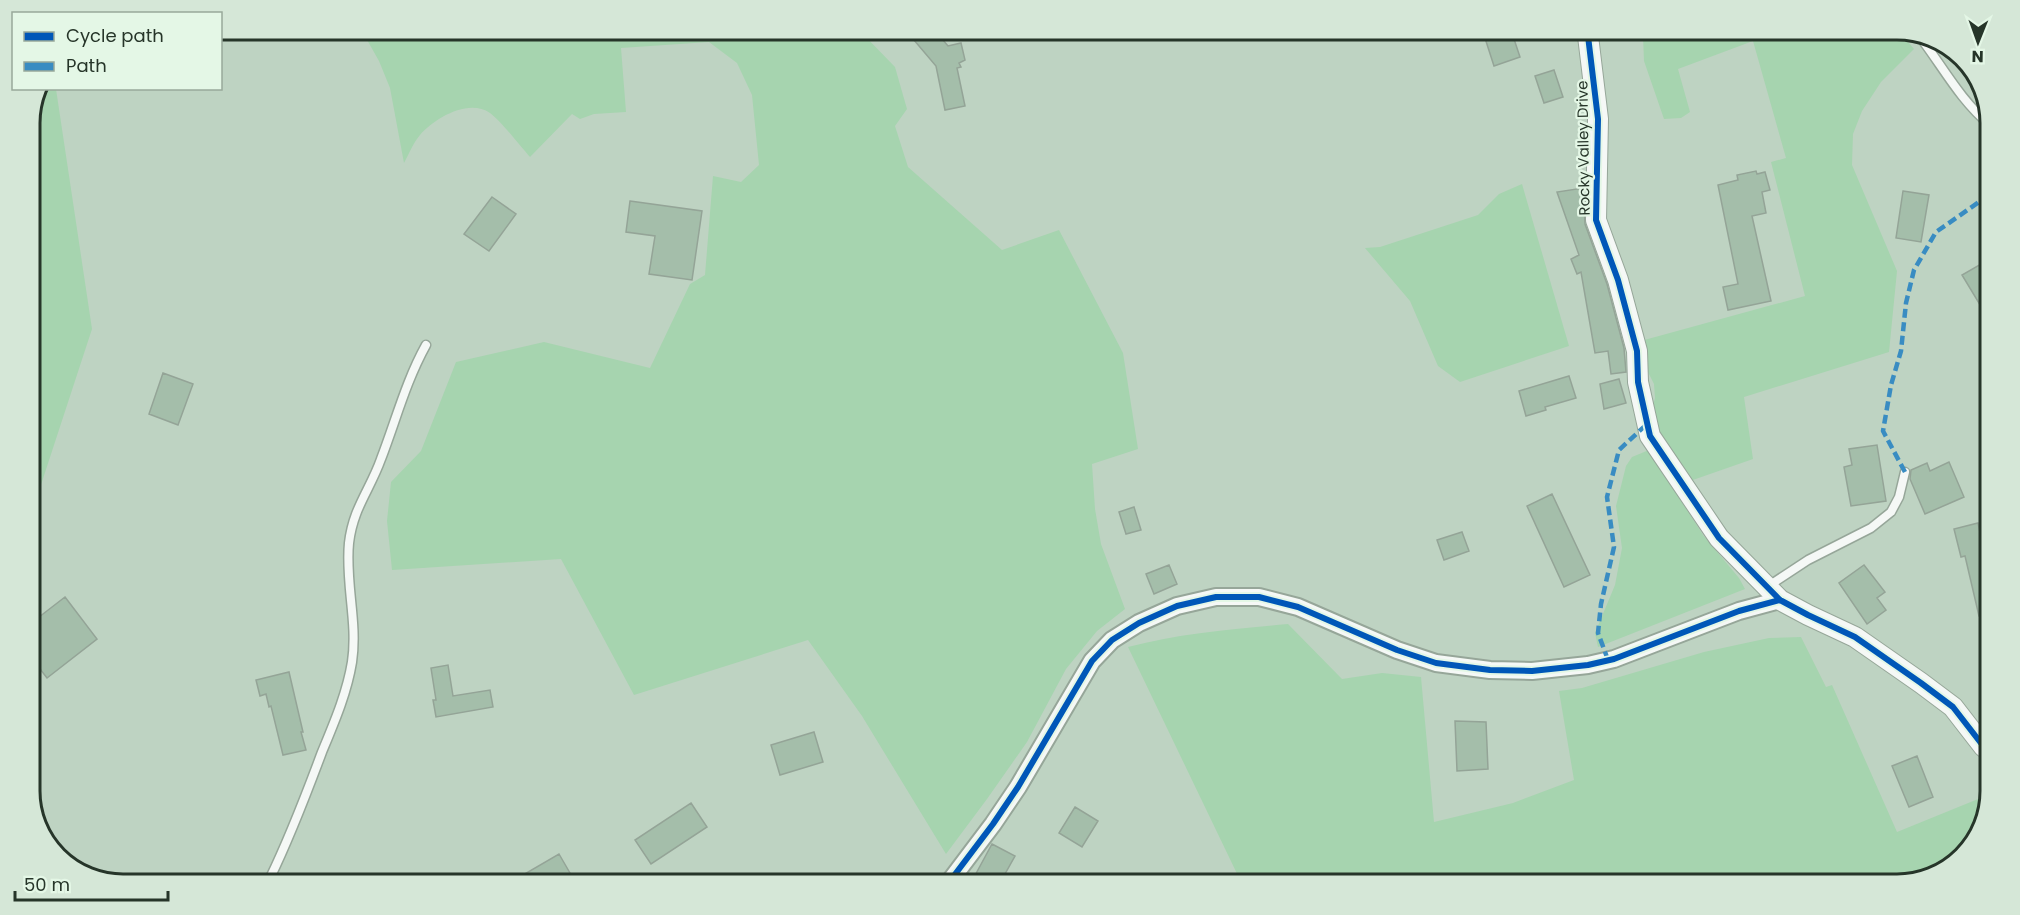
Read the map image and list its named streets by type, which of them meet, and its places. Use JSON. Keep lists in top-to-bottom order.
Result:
{
  "streets": {
    "street": ["Rocky Valley Drive"]
  },
  "legend": ["Cycle path", "Path"],
  "scale_bar": "50 m",
  "north": "bottom"
}
